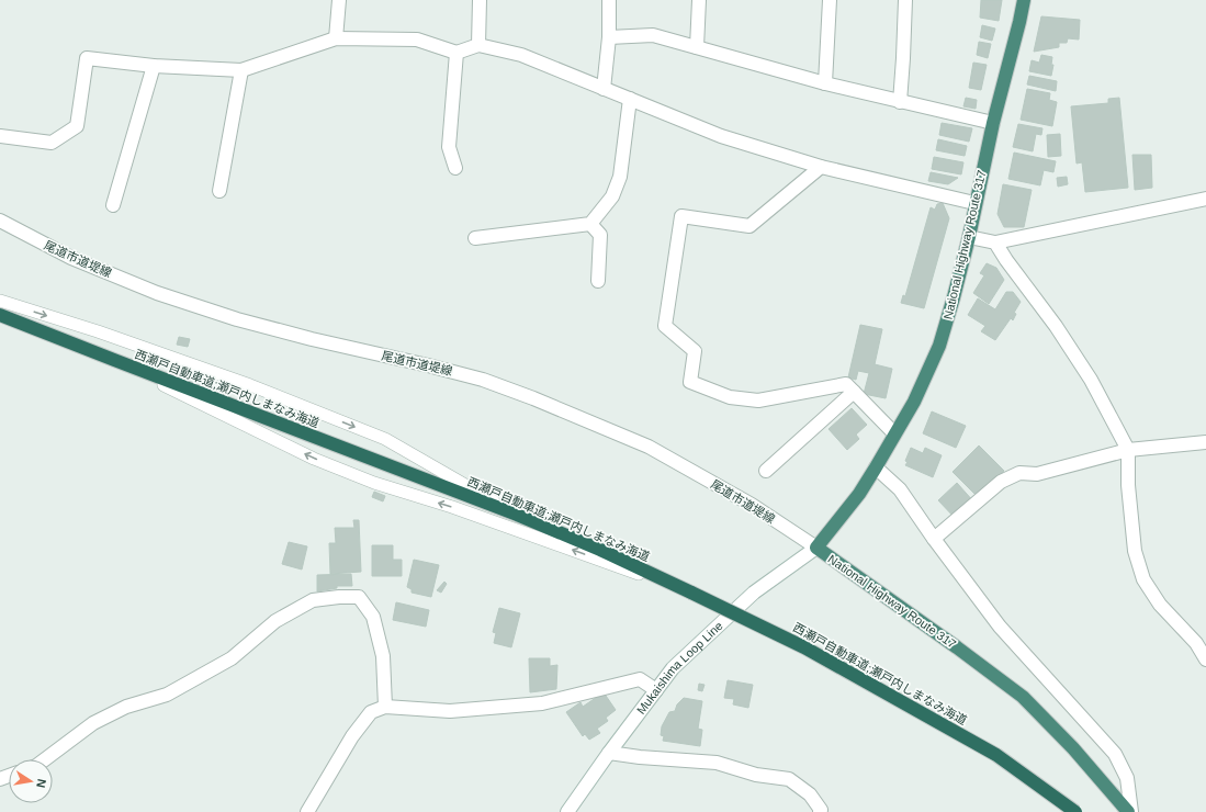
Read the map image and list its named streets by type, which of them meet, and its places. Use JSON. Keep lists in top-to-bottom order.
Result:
{
  "streets": {
    "highway": ["National Highway Route 317", "西瀬戸自動車道;瀬戸内しまなみ海道"],
    "street": ["尾道市道堤線", "Mukaishima Loop Line"]
  },
  "crossings": [
    ["National Highway Route 317", "尾道市道堤線"],
    ["National Highway Route 317", "Mukaishima Loop Line"],
    ["尾道市道堤線", "Mukaishima Loop Line"]
  ],
  "north": "right"
}
